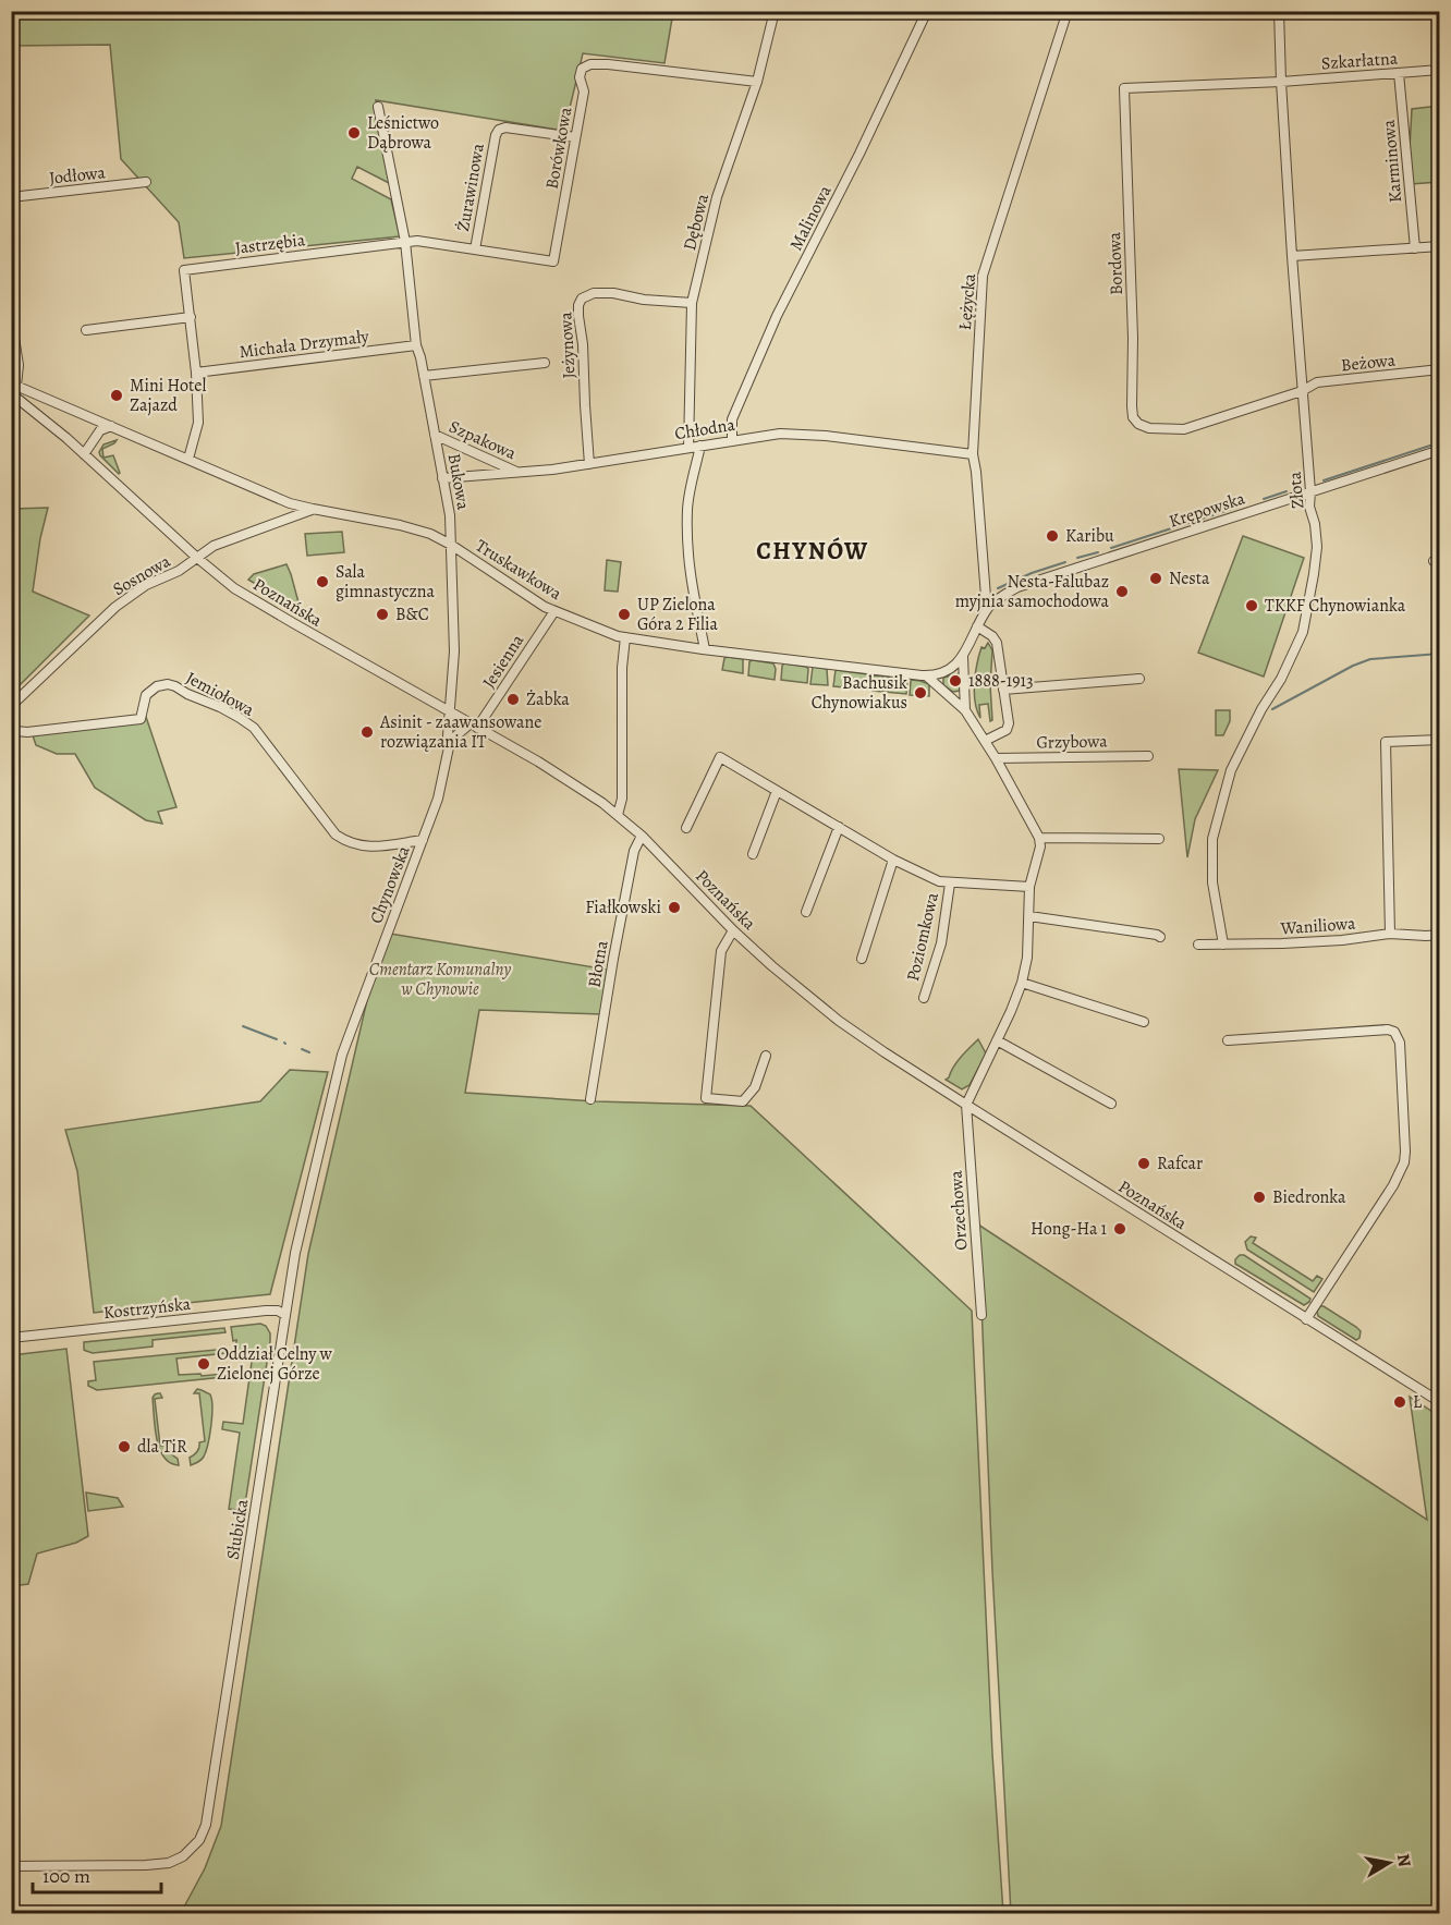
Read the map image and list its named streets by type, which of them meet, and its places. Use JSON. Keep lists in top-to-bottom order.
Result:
{
  "streets": {
    "street": [
      "Szkarłatna",
      "Borówkowa",
      "Karminowa",
      "Jodłowa",
      "Żurawinowa",
      "Malinowa",
      "Dębowa",
      "Jastrzębia",
      "Bordowa",
      "Łężycka",
      "Michała Drzymały",
      "Jeżynowa",
      "Beżowa",
      "Chłodna",
      "Szpakowa",
      "Bukowa",
      "Złota",
      "Krępowska",
      "Truskawkowa",
      "Sosnowa",
      "Poznańska",
      "Jesienna",
      "Jemiołowa",
      "Grzybowa",
      "Chynowska",
      "Waniliowa",
      "Poziomkowa",
      "Błotna",
      "Orzechowa",
      "Kostrzyńska",
      "Słubicka"
    ]
  },
  "crossings": [
    ["Szkarłatna", "Karminowa"],
    ["Szkarłatna", "Bordowa"],
    ["Szkarłatna", "Złota"],
    ["Borówkowa", "Żurawinowa"],
    ["Borówkowa", "Dębowa"],
    ["Borówkowa", "Jastrzębia"],
    ["Borówkowa", "Bukowa"],
    ["Malinowa", "Chłodna"],
    ["Dębowa", "Jeżynowa"],
    ["Dębowa", "Chłodna"],
    ["Jastrzębia", "Michała Drzymały"],
    ["Jastrzębia", "Bukowa"],
    ["Jastrzębia", "Truskawkowa"],
    ["Bordowa", "Beżowa"],
    ["Bordowa", "Złota"],
    ["Łężycka", "Chłodna"],
    ["Łężycka", "Krępowska"],
    ["Michała Drzymały", "Bukowa"],
    ["Jeżynowa", "Chłodna"],
    ["Beżowa", "Złota"],
    ["Chłodna", "Szpakowa"],
    ["Chłodna", "Bukowa"],
    ["Szpakowa", "Bukowa"],
    ["Bukowa", "Truskawkowa"],
    ["Bukowa", "Poznańska"],
    ["Bukowa", "Chynowska"],
    ["Złota", "Krępowska"],
    ["Złota", "Waniliowa"],
    ["Truskawkowa", "Sosnowa"],
    ["Truskawkowa", "Poznańska"],
    ["Truskawkowa", "Jesienna"],
    ["Sosnowa", "Poznańska"],
    ["Poznańska", "Jesienna"],
    ["Poznańska", "Chynowska"],
    ["Poznańska", "Błotna"],
    ["Poznańska", "Orzechowa"],
    ["Jemiołowa", "Chynowska"],
    ["Chynowska", "Słubicka"],
    ["Kostrzyńska", "Słubicka"]
  ],
  "districts": ["CHYNÓW"],
  "parks": ["Cmentarz Komunalny w Chynowie"],
  "places": [
    "Leśnictwo Dąbrowa",
    "Mini Hotel Zajazd",
    "Karibu",
    "Nesta",
    "Sala gimnastyczna",
    "Nesta-Falubaz myjnia samochodowa",
    "TKKF Chynowianka",
    "B&C",
    "UP Zielona Góra 2 Filia",
    "1888-1913",
    "Bachusik Chynowiakus",
    "Żabka",
    "Asinit - zaawansowane rozwiązania IT",
    "Fiałkowski",
    "Rafcar",
    "Biedronka",
    "Hong-Ha 1",
    "Oddział Celny w Zielonej Górze",
    "Ł",
    "dla TiR"
  ],
  "scale_bar": "100 m",
  "north": "right"
}
